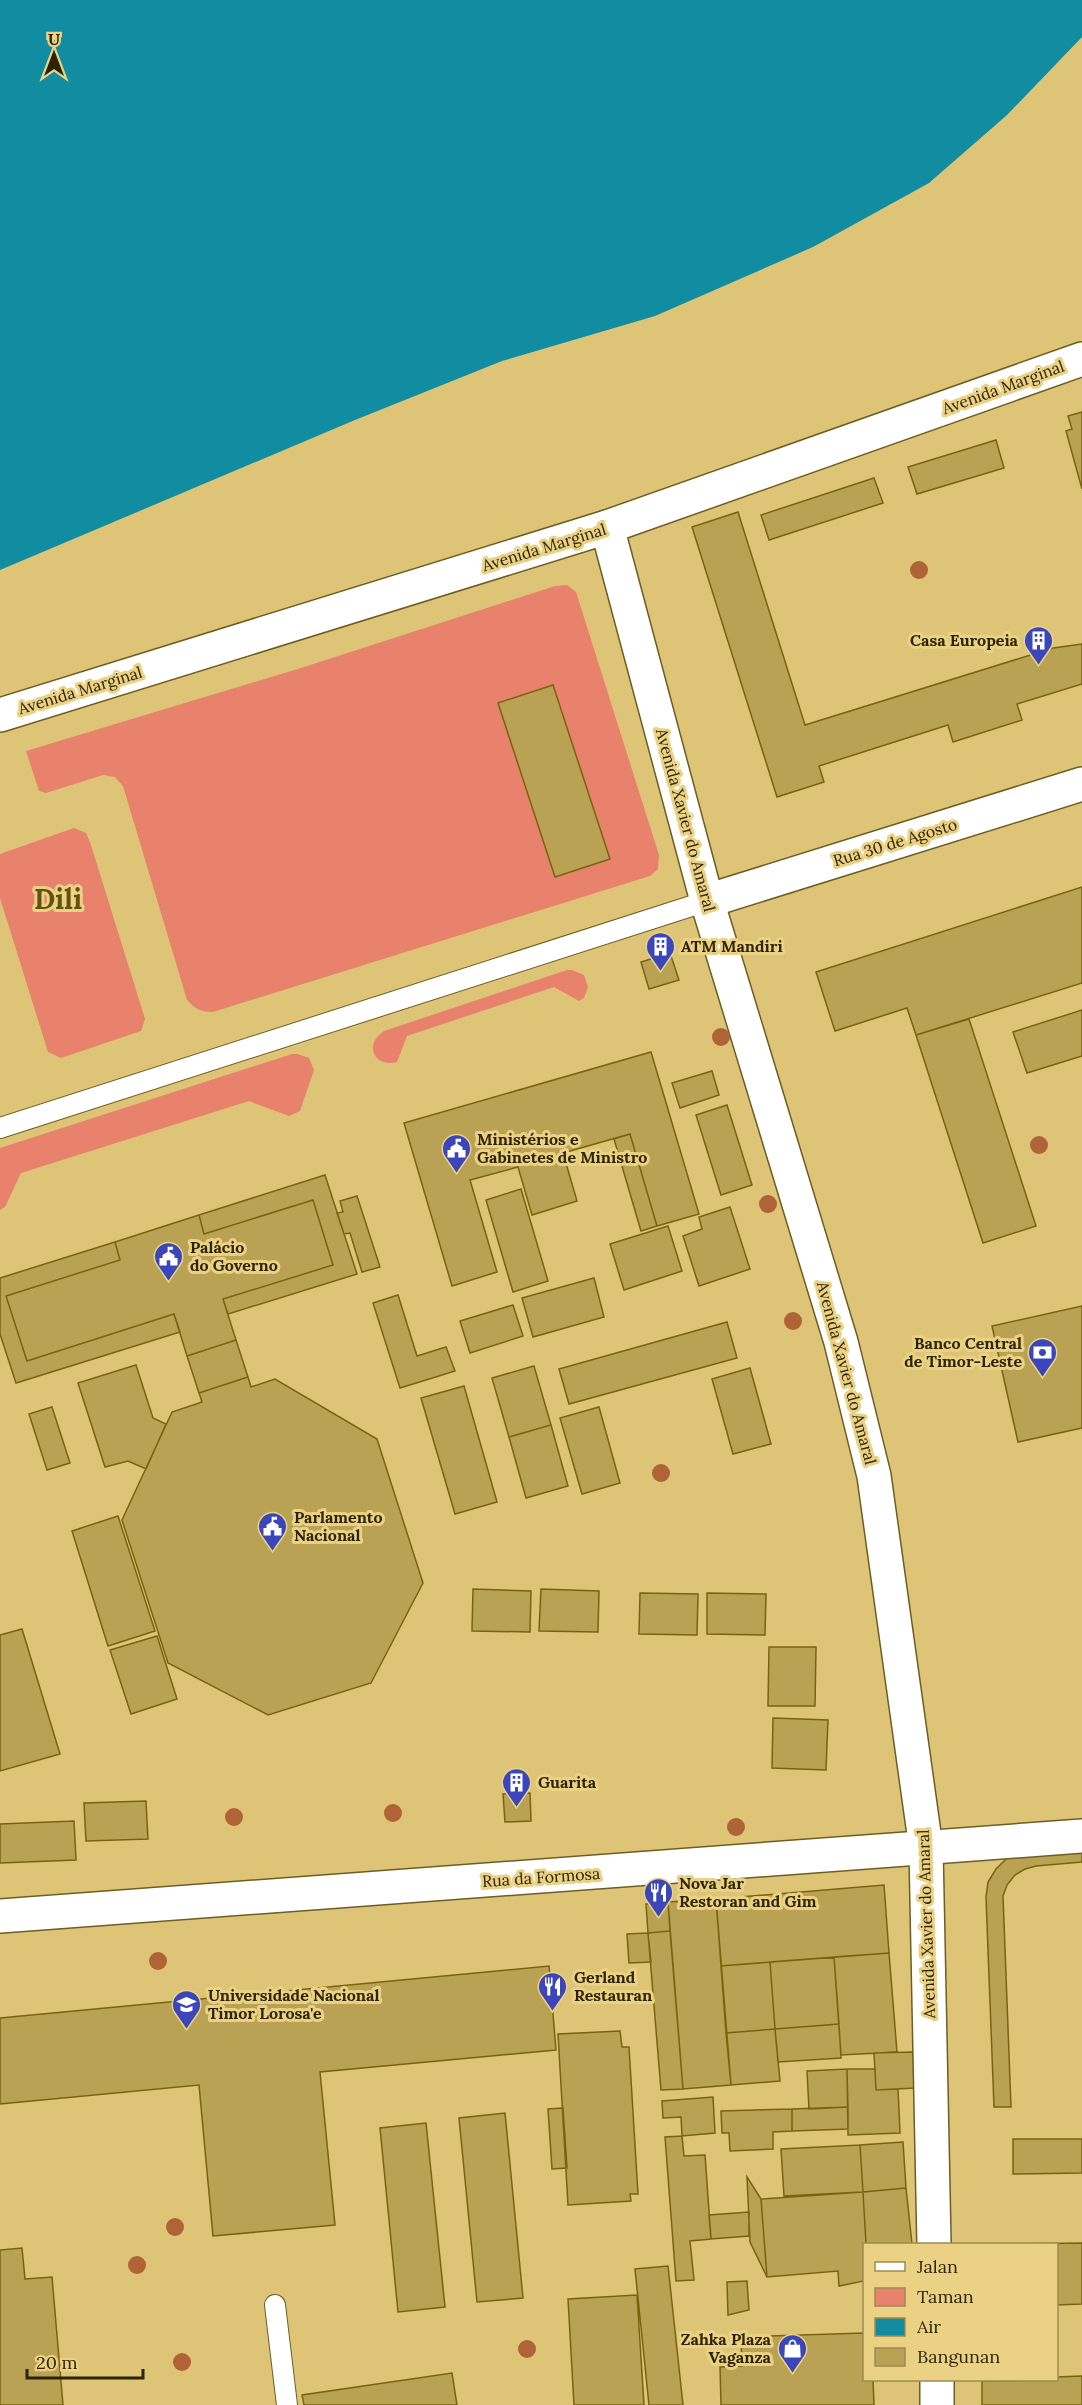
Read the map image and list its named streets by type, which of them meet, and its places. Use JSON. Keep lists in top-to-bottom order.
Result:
{
  "streets": {
    "main road": [
      "Avenida Marginal",
      "Avenida Xavier do Amaral",
      "Rua 30 de Agosto",
      "Rua da Formosa"
    ]
  },
  "crossings": [
    ["Avenida Marginal", "Avenida Xavier do Amaral"],
    ["Avenida Xavier do Amaral", "Rua 30 de Agosto"],
    ["Avenida Xavier do Amaral", "Rua da Formosa"]
  ],
  "districts": ["Dili"],
  "places": {
    "building": ["Casa Europeia", "ATM Mandiri", "Guarita"],
    "public building": ["Ministérios e Gabinetes de Ministro", "Palácio do Governo", "Parlamento Nacional"],
    "bank": ["Banco Central de Timor-Leste"],
    "restaurant": ["Nova Jar Restoran and Gim", "Gerland Restauran"],
    "school or university": ["Universidade Nacional Timor Lorosa'e"],
    "shop": ["Zahka Plaza Vaganza"]
  },
  "legend": [
    "Jalan",
    "Taman",
    "Air",
    "Bangunan"
  ],
  "scale_bar": "20 m",
  "north": "top"
}
